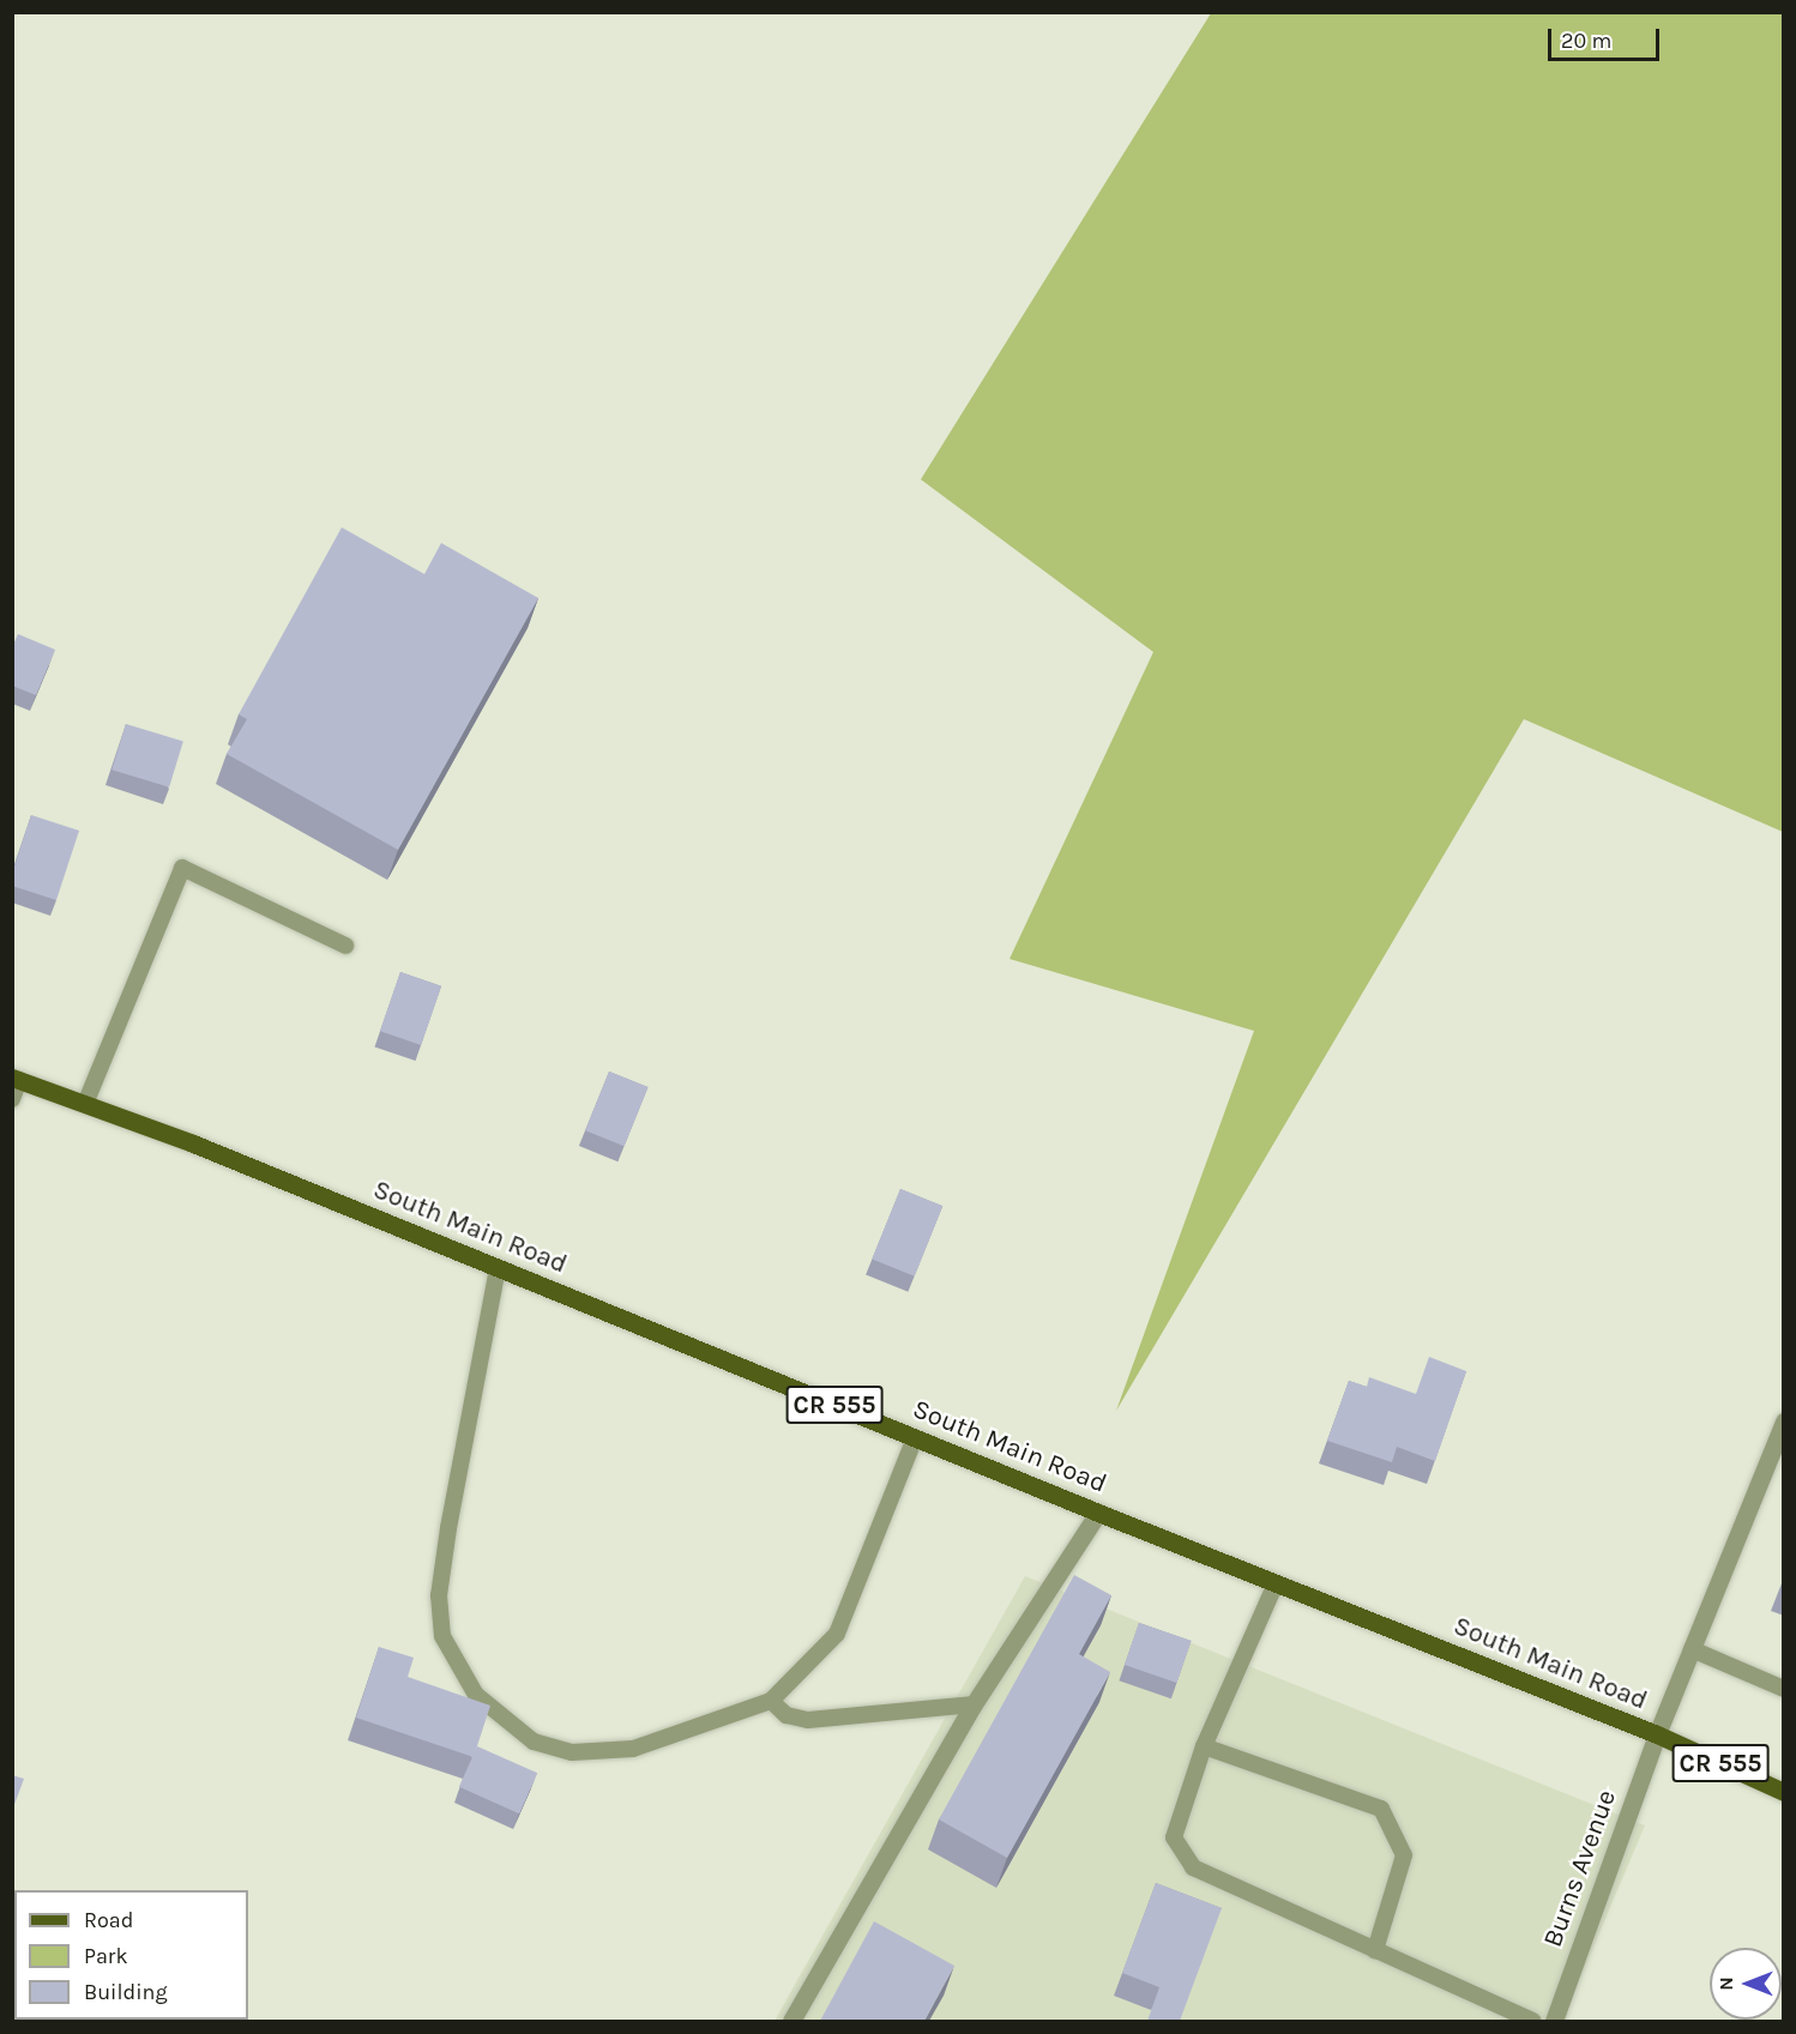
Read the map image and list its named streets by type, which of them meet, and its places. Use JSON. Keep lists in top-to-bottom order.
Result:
{
  "streets": {
    "main road": ["South Main Road", "CR 555"],
    "street": ["Burns Avenue"]
  },
  "crossings": [
    ["South Main Road", "Burns Avenue"]
  ],
  "legend": ["Road", "Park", "Building"],
  "scale_bar": "20 m",
  "north": "left"
}
